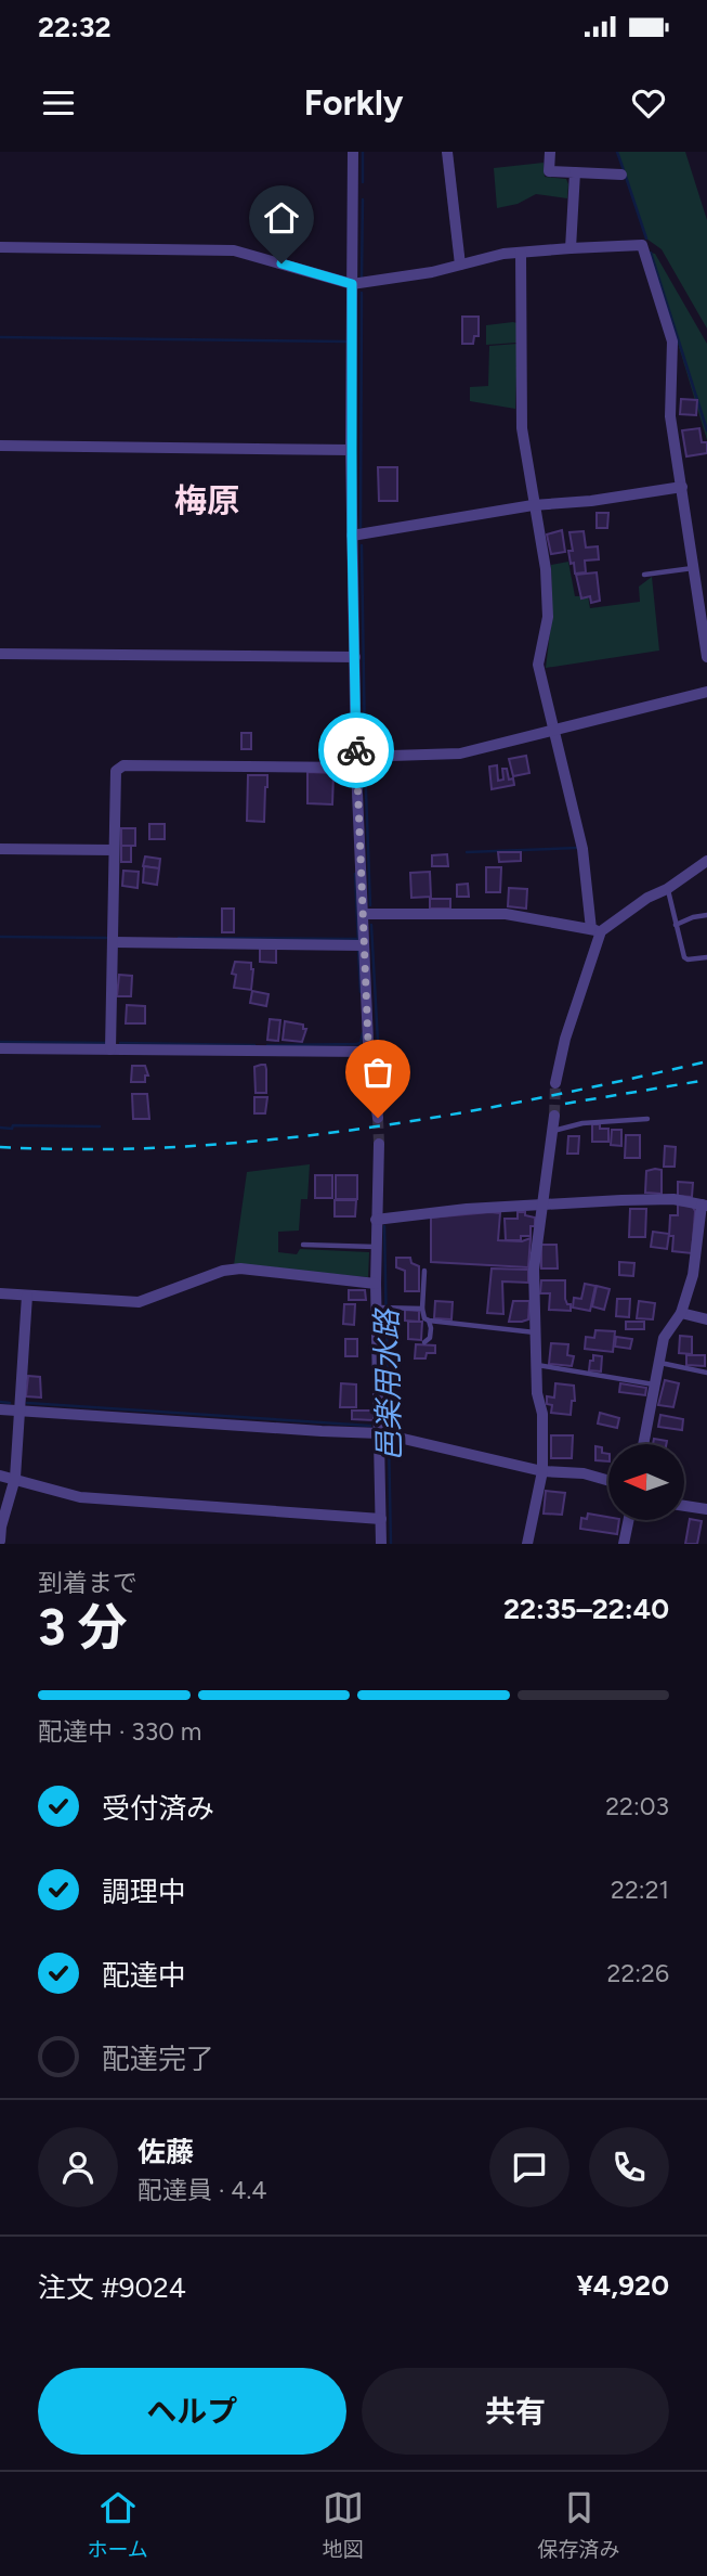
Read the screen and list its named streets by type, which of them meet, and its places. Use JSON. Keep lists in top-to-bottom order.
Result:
{
  "districts": ["梅原"],
  "water": ["邑楽用水路"],
  "north": "left",
  "page": {
    "status": "22:32",
    "header": "Forkly",
    "heading": ["3 分", "到着まで", "22:35–22:40"],
    "panel": [
      "佐藤",
      "配達員 · 4.4",
      "注文 #9024",
      "¥4,920"
    ],
    "bar": "配達中 · 330 m",
    "list": [
      ["受付済み", "22:03"],
      ["調理中", "22:21"],
      ["配達中", "22:26"],
      "配達完了"
    ],
    "buttons": ["ヘルプ", "共有"],
    "tabs": ["ホーム", "地図", "保存済み"]
  }
}
